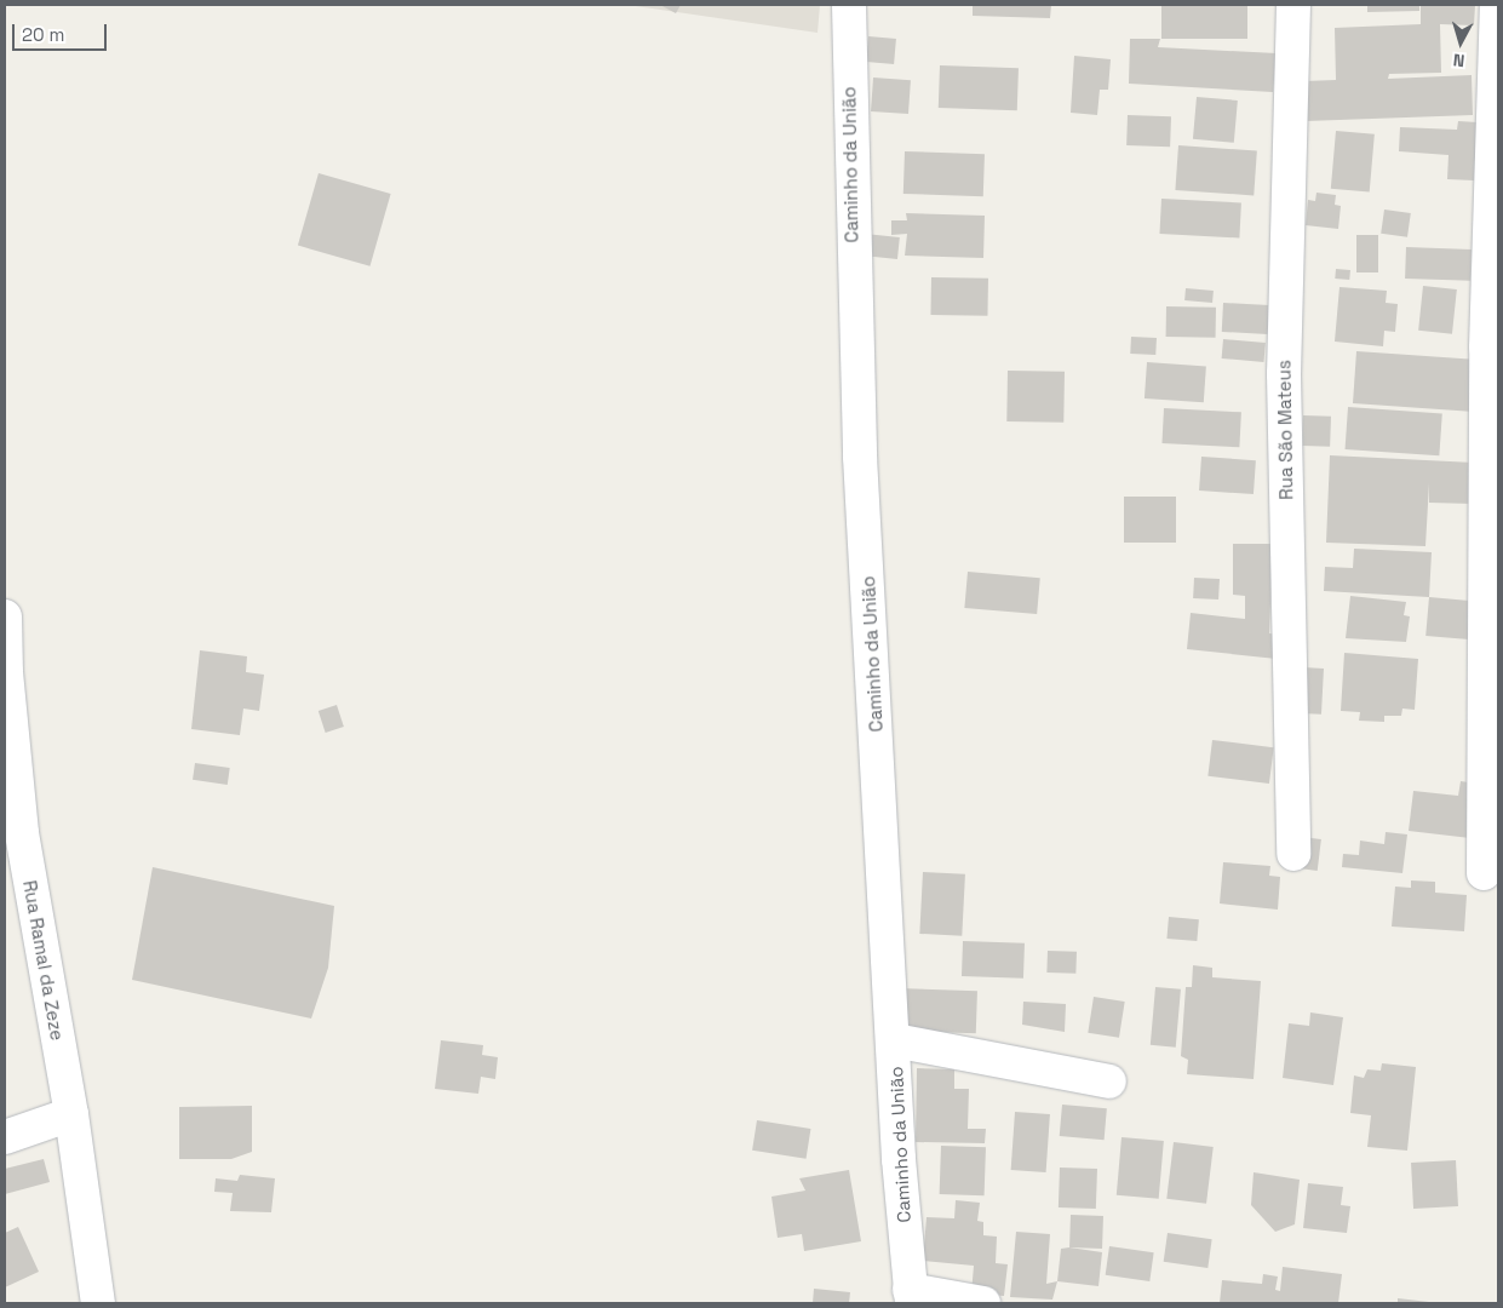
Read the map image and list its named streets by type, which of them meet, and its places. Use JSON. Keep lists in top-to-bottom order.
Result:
{
  "streets": {
    "street": ["Caminho da União", "Rua São Mateus", "Rua Ramal da Zeze"]
  },
  "scale_bar": "20 m",
  "north": "bottom"
}
